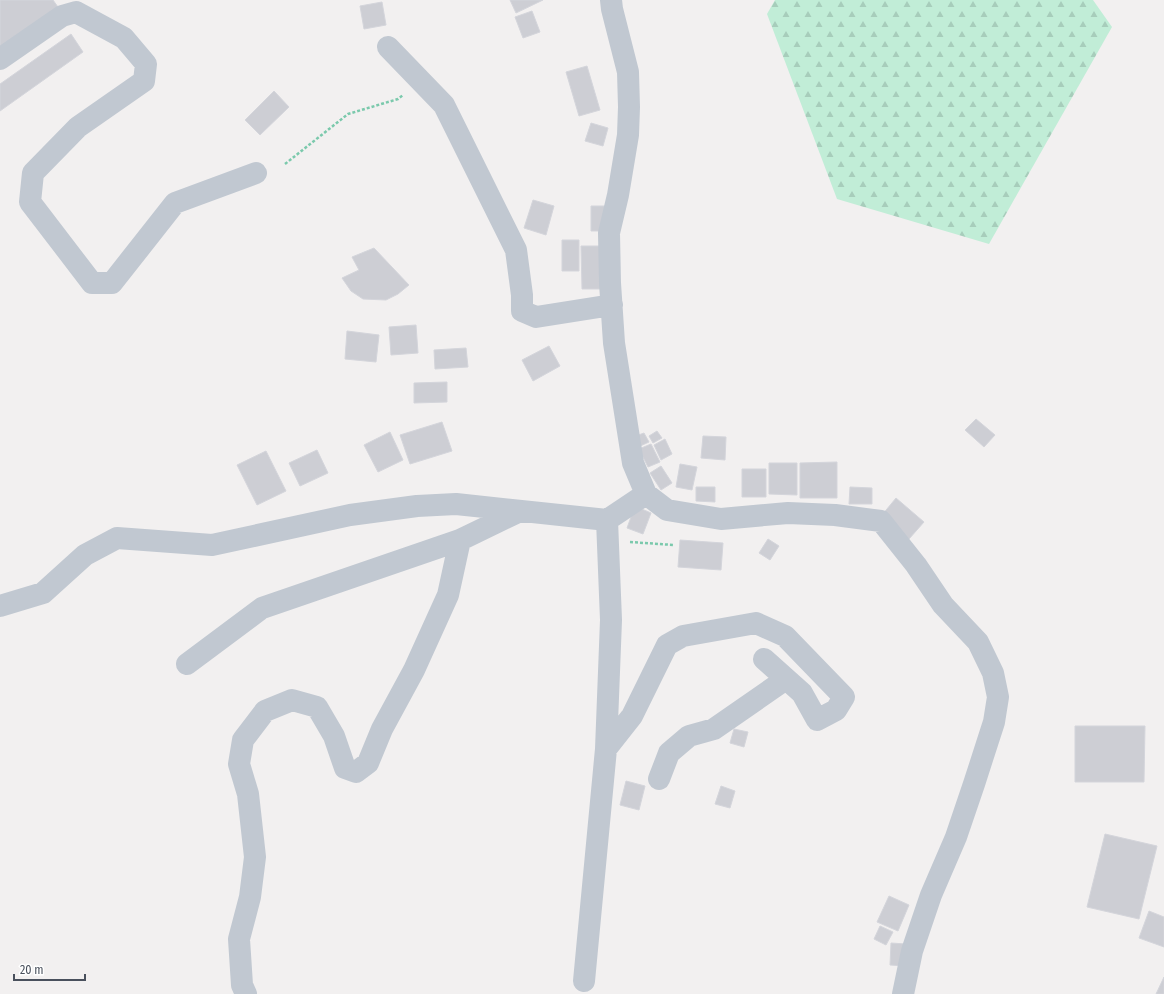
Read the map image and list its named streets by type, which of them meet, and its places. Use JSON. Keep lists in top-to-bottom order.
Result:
{
  "scale_bar": "20 m"
}
